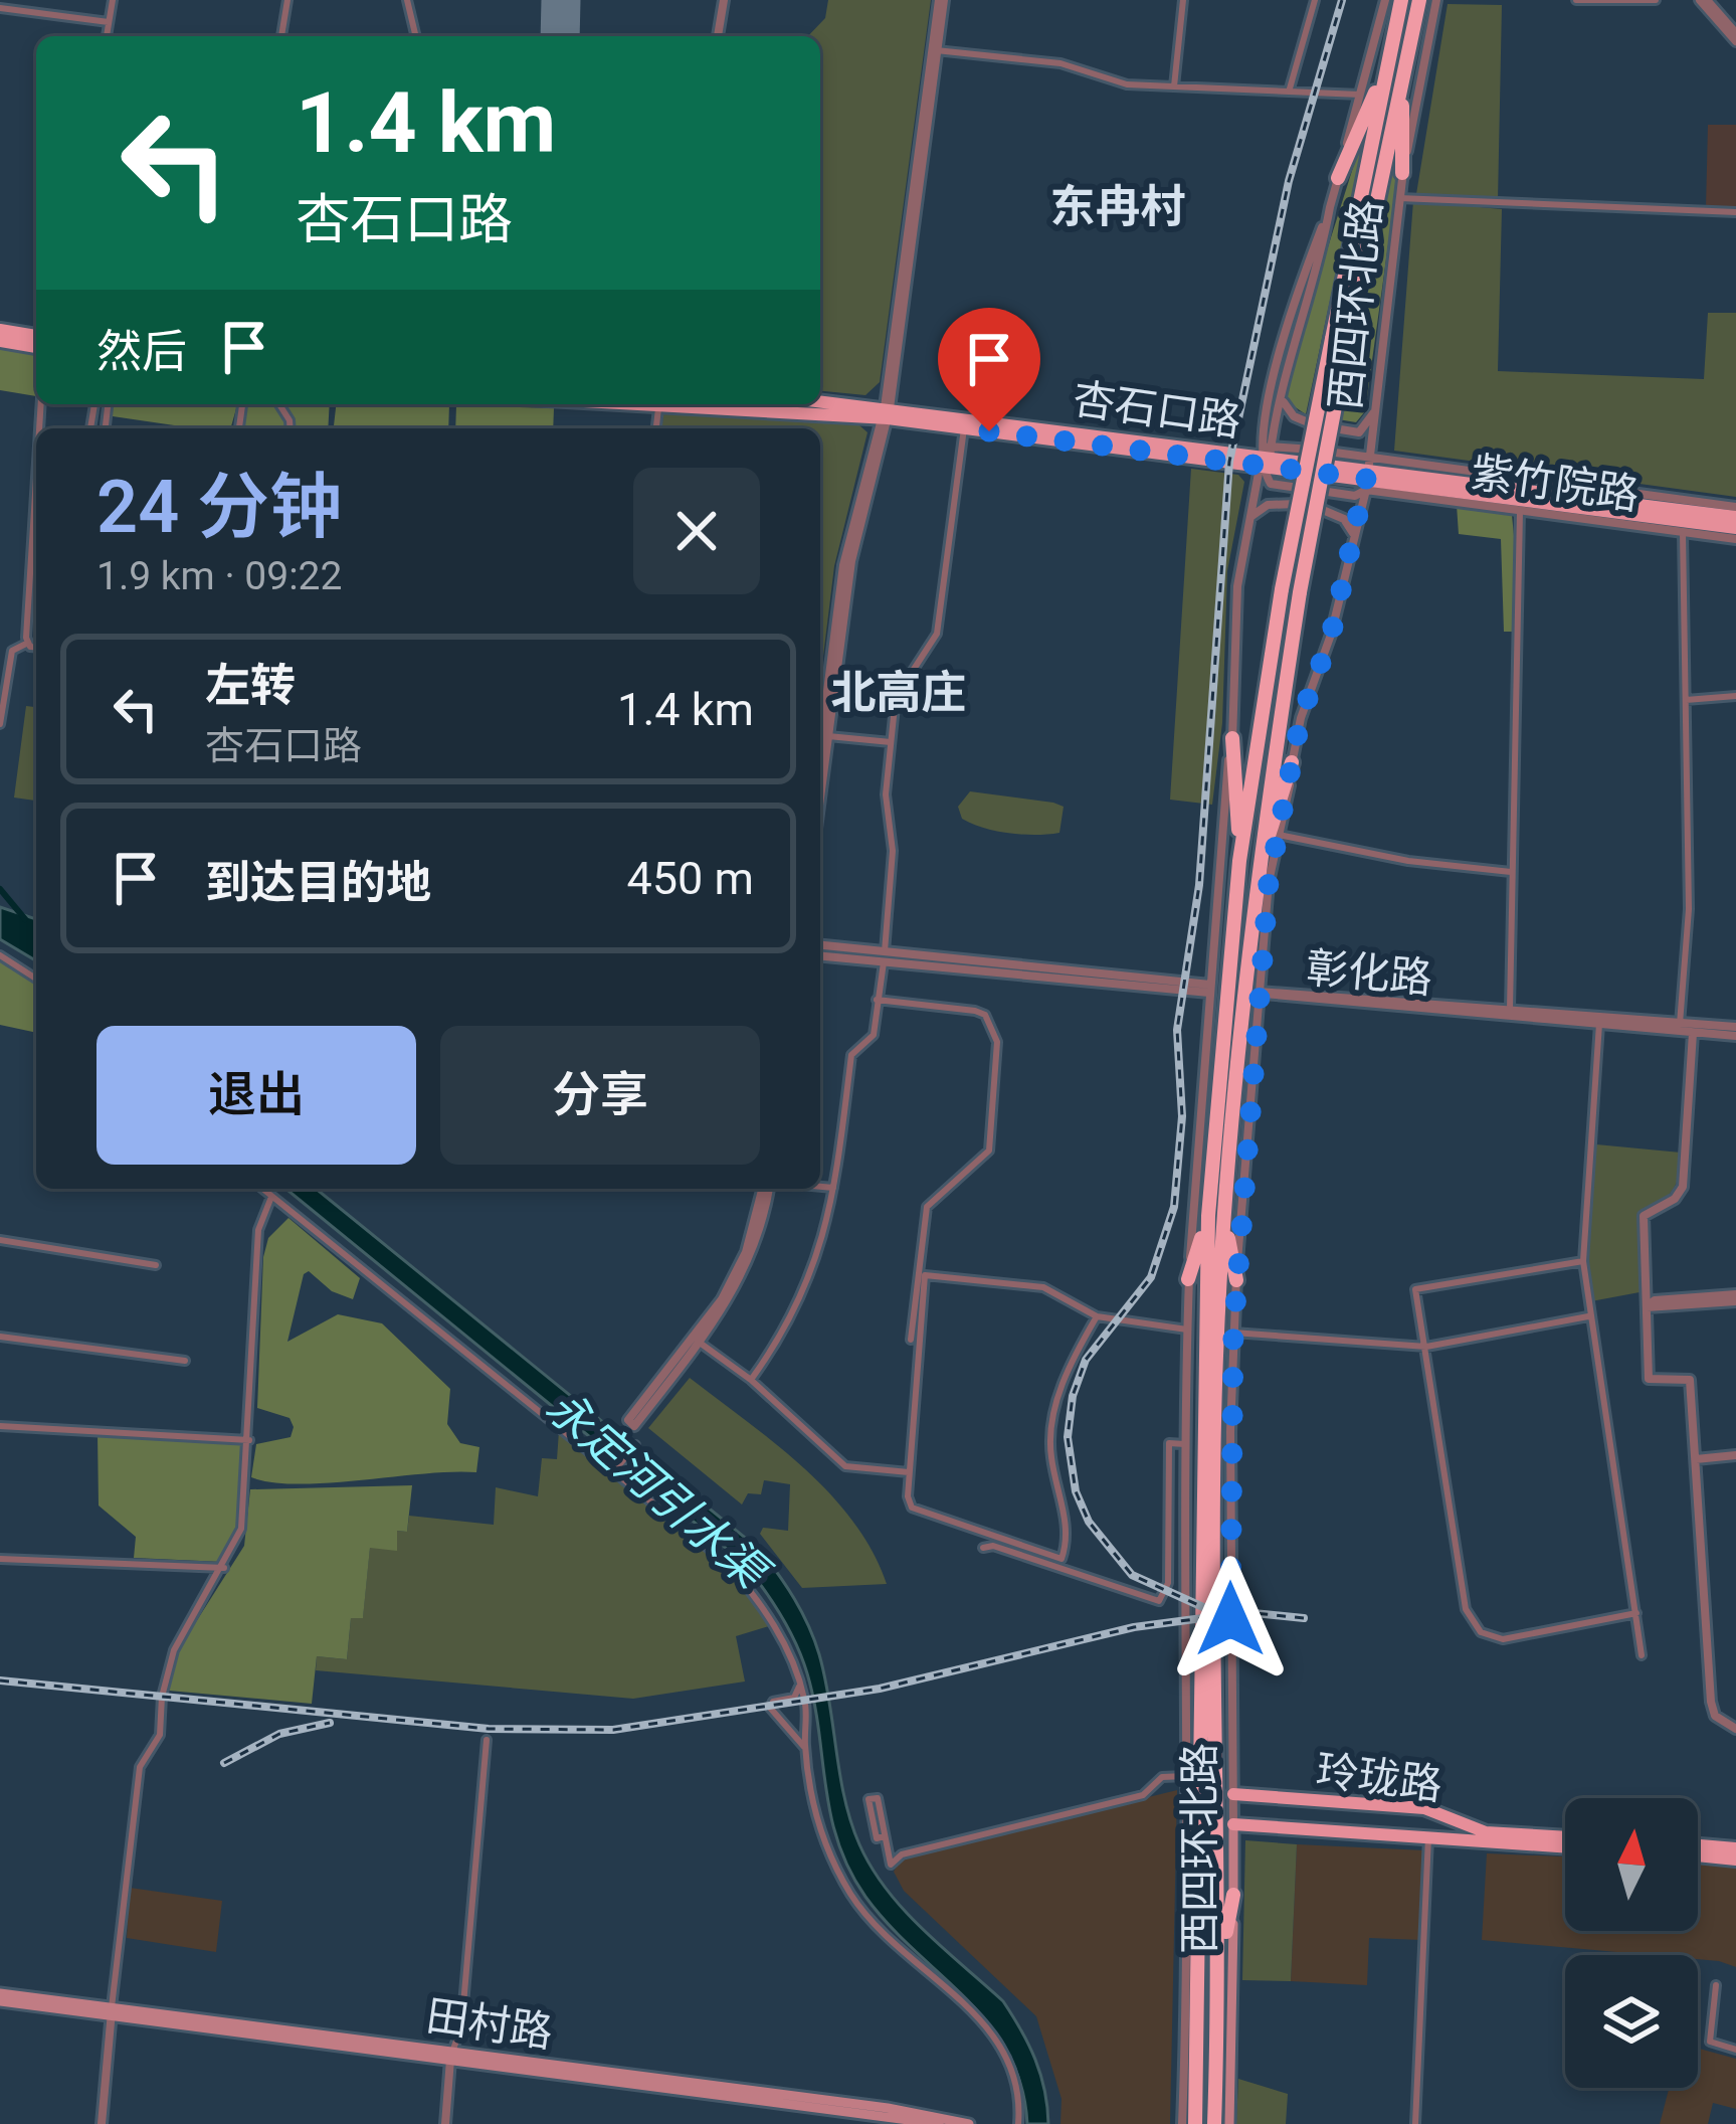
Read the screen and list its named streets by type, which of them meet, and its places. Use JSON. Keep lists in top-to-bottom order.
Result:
{
  "streets": {
    "highway": ["西四环北路"],
    "main road": [
      "杏石口路",
      "紫竹院路",
      "玲珑路",
      "田村路"
    ],
    "street": ["彰化路"]
  },
  "crossings": [
    ["西四环北路", "杏石口路"],
    ["西四环北路", "紫竹院路"],
    ["西四环北路", "彰化路"],
    ["西四环北路", "玲珑路"],
    ["杏石口路", "紫竹院路"]
  ],
  "districts": ["东冉村", "北高庄"],
  "water": ["永定河引水渠"],
  "north": "top",
  "page": {
    "turn": ["1.4 km", "杏石口路"],
    "then": "然后",
    "heading": ["24 分钟", "1.9 km · 09:22"],
    "list": [
      {
        "name": "左转",
        "note": "杏石口路",
        "value": "1.4 km"
      },
      {
        "name": "到达目的地",
        "value": "450 m"
      }
    ],
    "buttons": ["退出", "分享"]
  }
}
